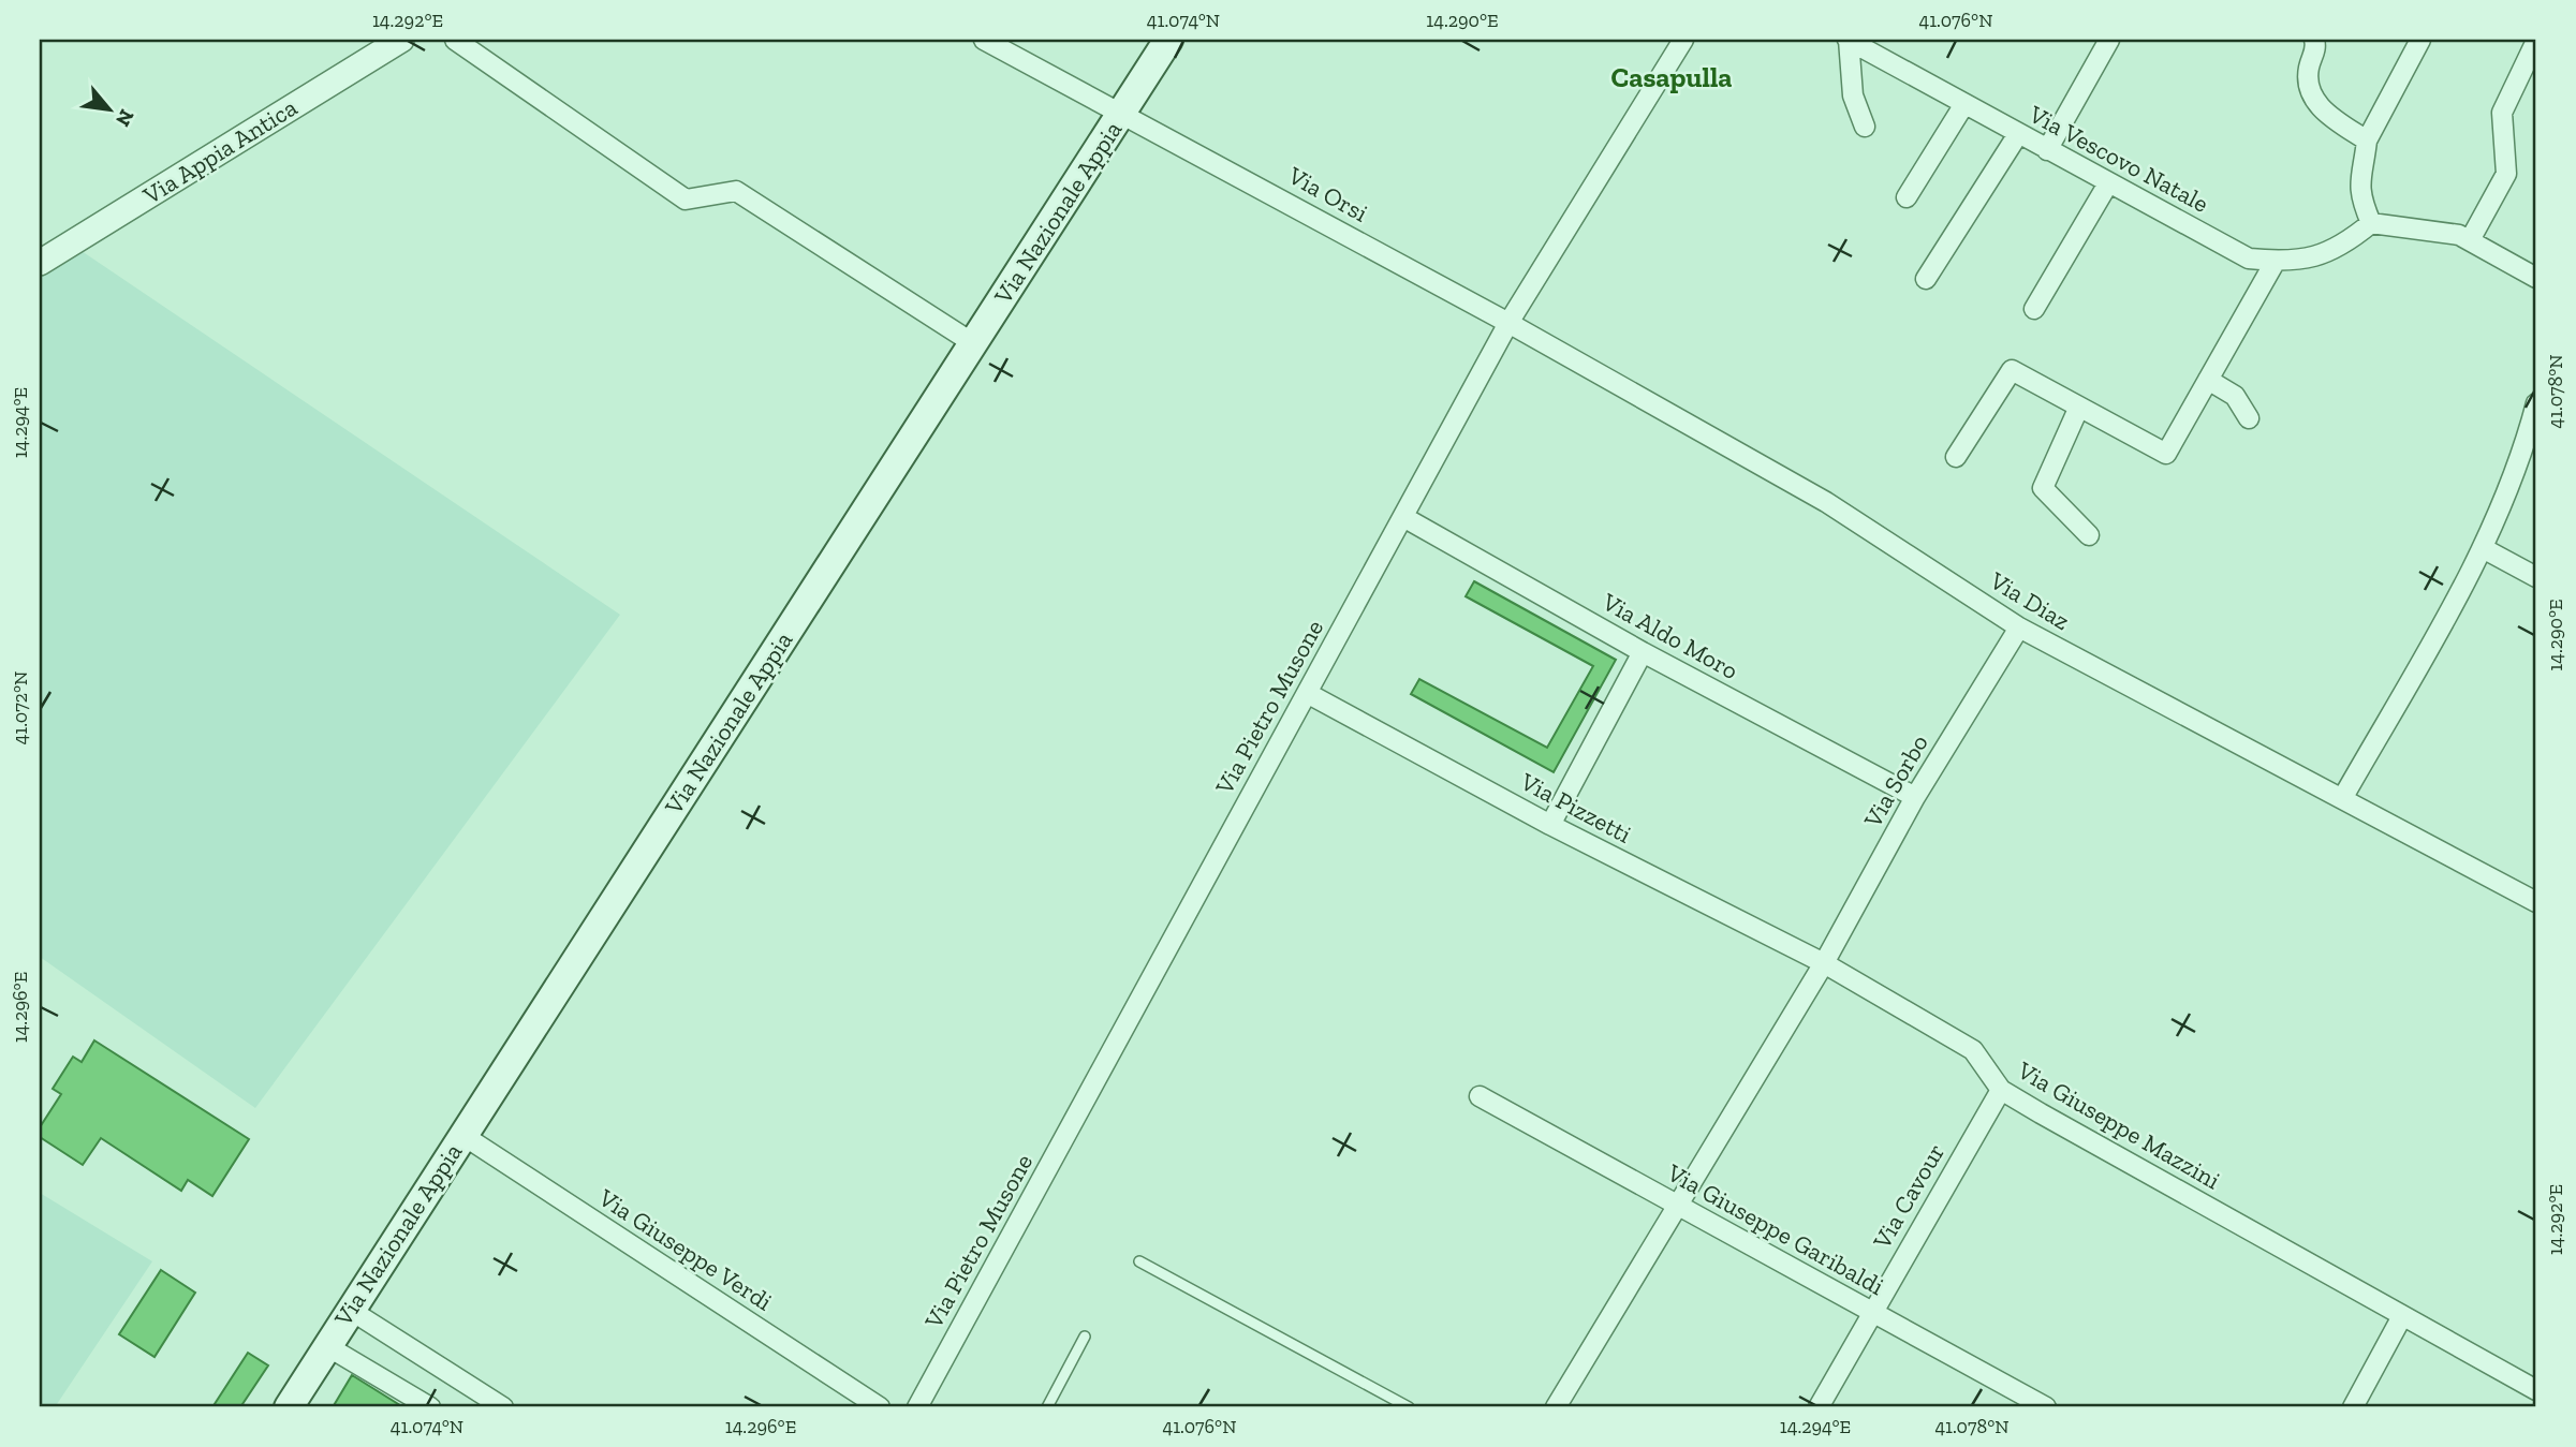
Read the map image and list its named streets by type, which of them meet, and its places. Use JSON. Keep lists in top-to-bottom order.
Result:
{
  "streets": {
    "main road": ["Via Nazionale Appia"],
    "street": [
      "Via Appia Antica",
      "Via Vescovo Natale",
      "Via Orsi",
      "Via Diaz",
      "Via Aldo Moro",
      "Via Pietro Musone",
      "Via Sorbo",
      "Via Pizzetti",
      "Via Giuseppe Mazzini",
      "Via Cavour",
      "Via Giuseppe Garibaldi",
      "Via Giuseppe Verdi"
    ]
  },
  "crossings": [
    ["Via Orsi", "Via Nazionale Appia"],
    ["Via Orsi", "Via Diaz"],
    ["Via Orsi", "Via Pietro Musone"],
    ["Via Nazionale Appia", "Via Giuseppe Verdi"],
    ["Via Diaz", "Via Pietro Musone"],
    ["Via Diaz", "Via Sorbo"],
    ["Via Aldo Moro", "Via Pietro Musone"],
    ["Via Aldo Moro", "Via Sorbo"],
    ["Via Pietro Musone", "Via Pizzetti"],
    ["Via Sorbo", "Via Pizzetti"],
    ["Via Sorbo", "Via Giuseppe Mazzini"],
    ["Via Sorbo", "Via Giuseppe Garibaldi"],
    ["Via Pizzetti", "Via Giuseppe Mazzini"],
    ["Via Giuseppe Mazzini", "Via Cavour"],
    ["Via Cavour", "Via Giuseppe Garibaldi"]
  ],
  "districts": ["Casapulla"],
  "north": "bottom right",
  "coordinates": [
    "14.292°E",
    "41.074°N",
    "14.290°E",
    "41.076°N",
    "41.078°N",
    "14.294°E",
    "41.072°N",
    "14.296°E"
  ]
}
